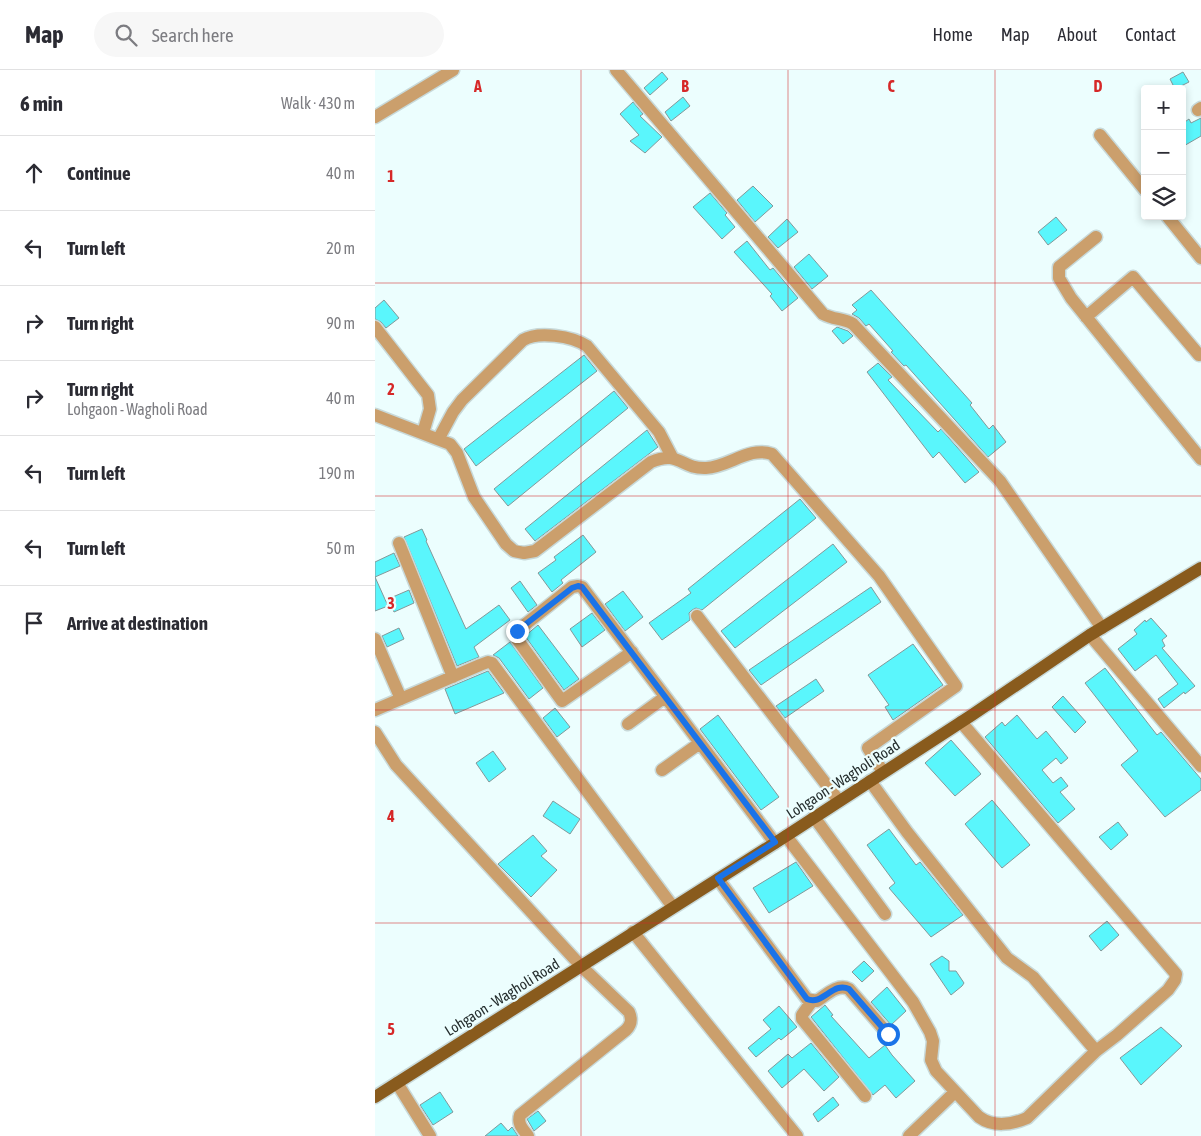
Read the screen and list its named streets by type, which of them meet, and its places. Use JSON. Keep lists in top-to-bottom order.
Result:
{
  "streets": {
    "main road": ["Lohgaon - Wagholi Road"]
  },
  "page": {
    "header": "Map",
    "search": "Search here",
    "nav": [
      "Home",
      "Map",
      "About",
      "Contact"
    ],
    "heading": ["6 min", "Walk · 430 m"],
    "map_buttons": ["+", "−"],
    "list": [
      ["Continue", "40 m"],
      ["Turn left", "20 m"],
      ["Turn right", "90 m"],
      ["Turn right", "Lohgaon - Wagholi Road", "40 m"],
      ["Turn left", "190 m"],
      ["Turn left", "50 m"],
      "Arrive at destination"
    ]
  },
  "grid": {
    "columns": [
      "A",
      "B",
      "C",
      "D"
    ],
    "rows": [
      "1",
      "2",
      "3",
      "4",
      "5"
    ]
  }
}
